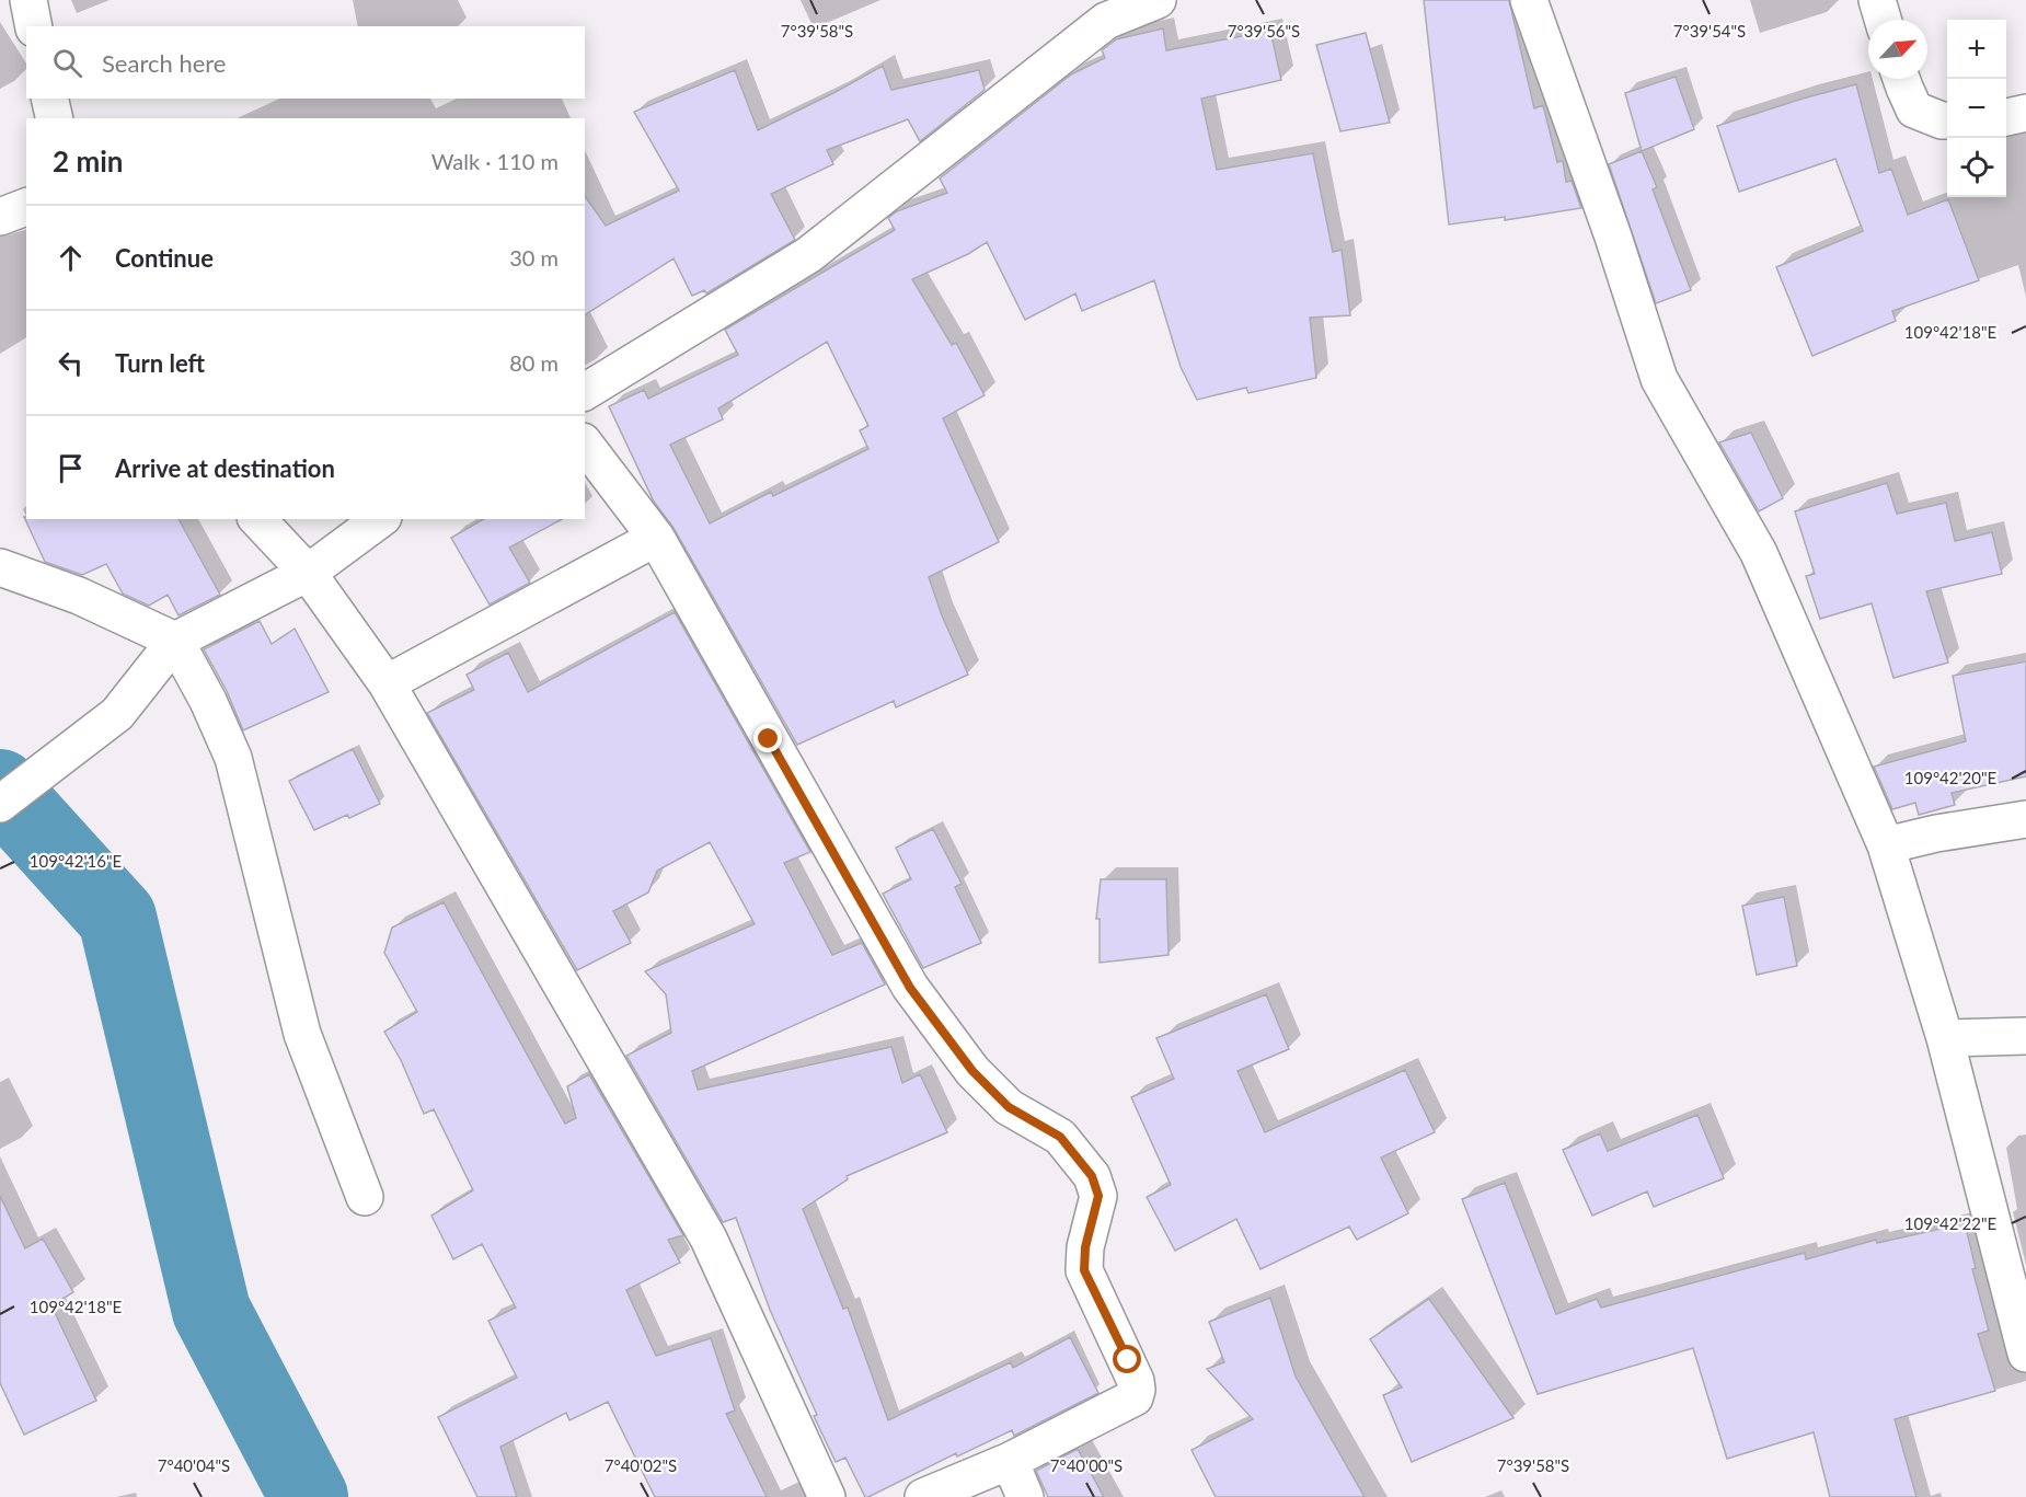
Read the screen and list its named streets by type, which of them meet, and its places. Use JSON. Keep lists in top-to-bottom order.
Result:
{
  "north": "top right",
  "page": {
    "map_buttons": ["+", "−"],
    "search": "Search here",
    "heading": ["2 min", "Walk · 110 m"],
    "list": [
      ["Continue", "30 m"],
      ["Turn left", "80 m"],
      "Arrive at destination"
    ]
  },
  "coordinates": [
    "7°39'58\"S",
    "7°39'56\"S",
    "7°39'54\"S",
    "109°42'18\"E",
    "109°42'20\"E",
    "109°42'16\"E",
    "109°42'22\"E",
    "7°40'04\"S",
    "7°40'02\"S",
    "7°40'00\"S"
  ]
}
